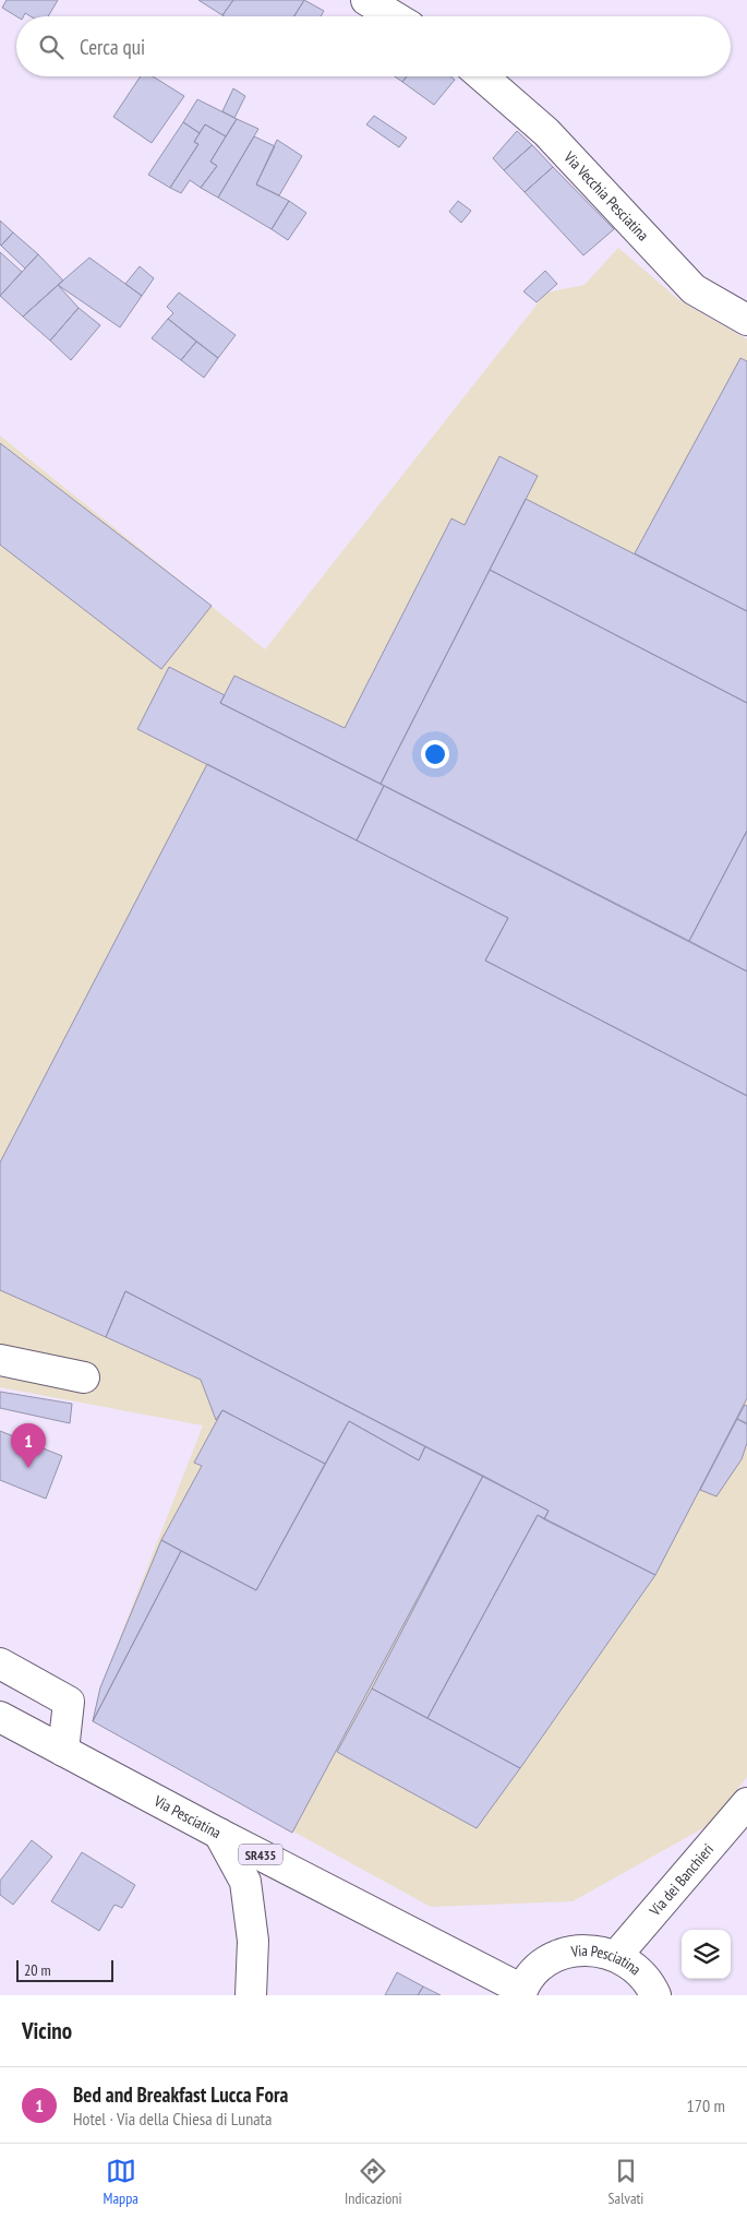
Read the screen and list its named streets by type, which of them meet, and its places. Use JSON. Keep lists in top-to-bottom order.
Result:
{
  "streets": {
    "street": [
      "Via Vecchia Pesciatina",
      "Via Pesciatina",
      "SR435",
      "Via dei Banchieri"
    ]
  },
  "crossings": [
    ["Via Pesciatina", "Via dei Banchieri"]
  ],
  "scale_bar": "20 m",
  "page": {
    "search": "Cerca qui",
    "pins": "1",
    "scale": "20 m",
    "heading": "Vicino",
    "list": [
      {
        "mark": "1",
        "name": "Bed and Breakfast Lucca Fora",
        "note": "Hotel · Via della Chiesa di Lunata",
        "value": "170 m"
      }
    ],
    "nav": ["Mappa", "Indicazioni", "Salvati"]
  }
}
